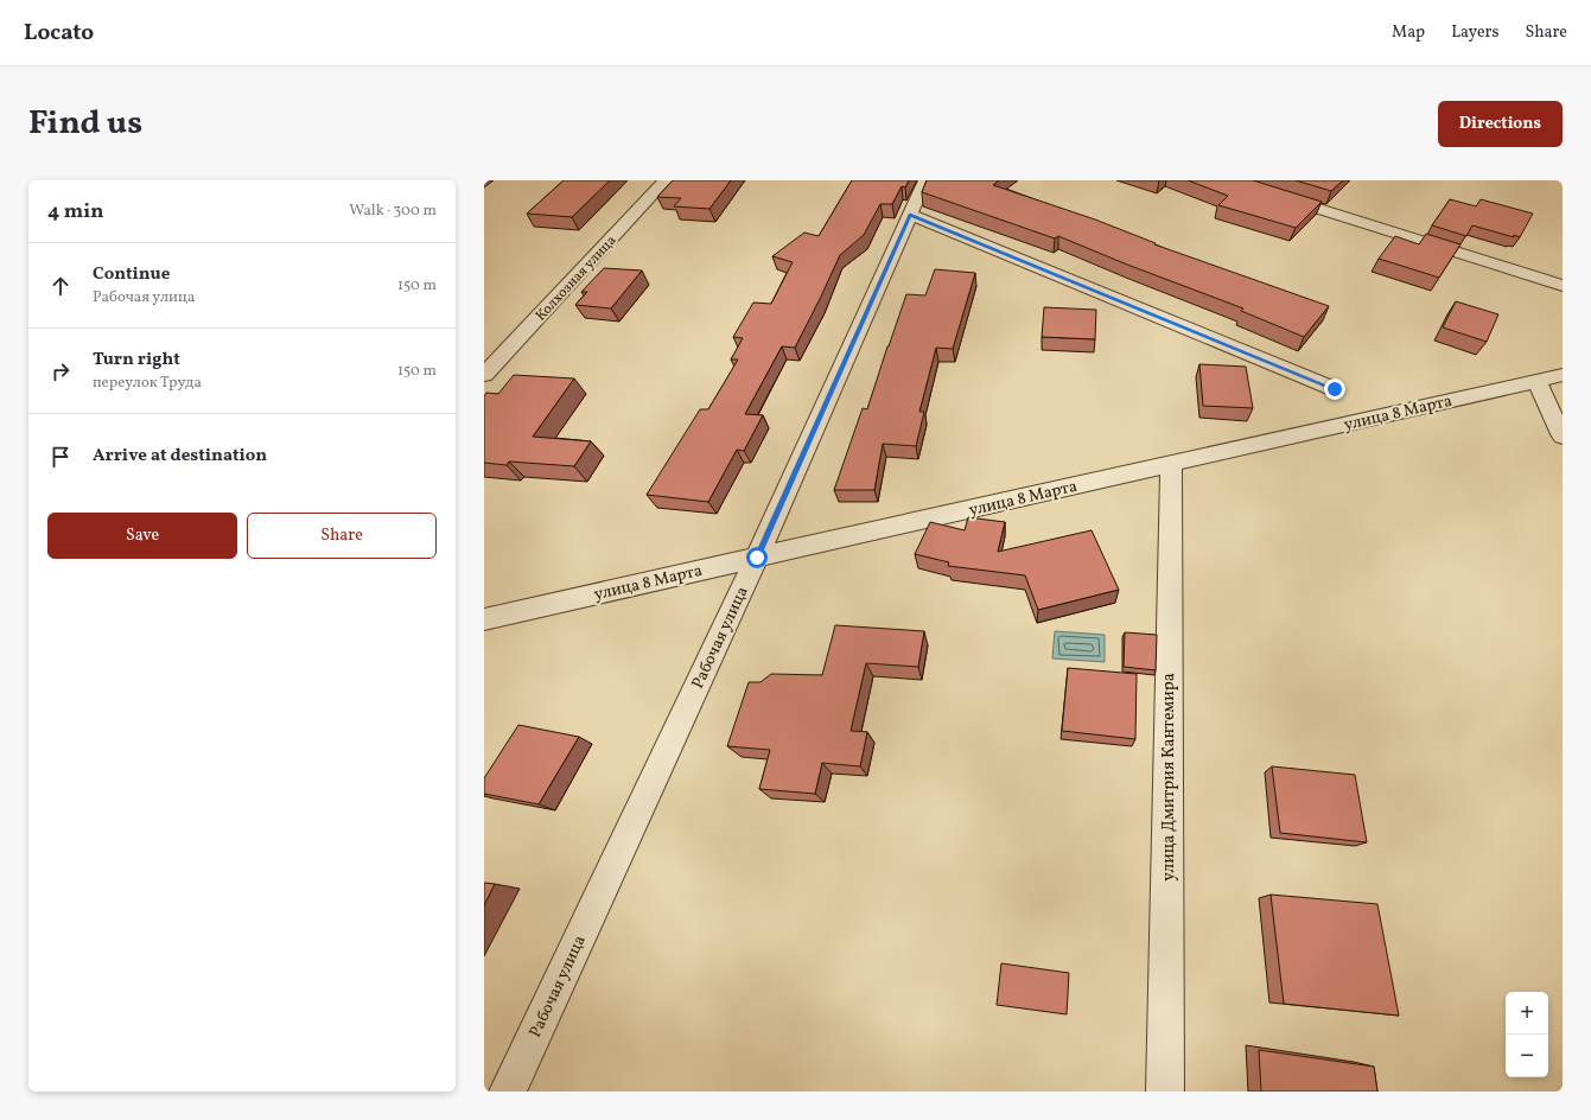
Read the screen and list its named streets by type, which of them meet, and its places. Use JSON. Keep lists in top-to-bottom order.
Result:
{
  "streets": {
    "street": [
      "Колхозная улица",
      "улица 8 Марта",
      "Рабочая улица",
      "улица Дмитрия Кантемира"
    ]
  },
  "crossings": [
    ["улица 8 Марта", "Рабочая улица"],
    ["улица 8 Марта", "улица Дмитрия Кантемира"]
  ],
  "page": {
    "header": "Locato",
    "nav": ["Map", "Layers", "Share"],
    "title": "Find us",
    "buttons": [
      "Directions",
      ["Save", "Share"]
    ],
    "heading": ["4 min", "Walk · 300 m"],
    "list": [
      ["Continue", "Рабочая улица", "150 m"],
      ["Turn right", "переулок Труда", "150 m"],
      "Arrive at destination"
    ],
    "map_buttons": ["+", "−"]
  }
}
